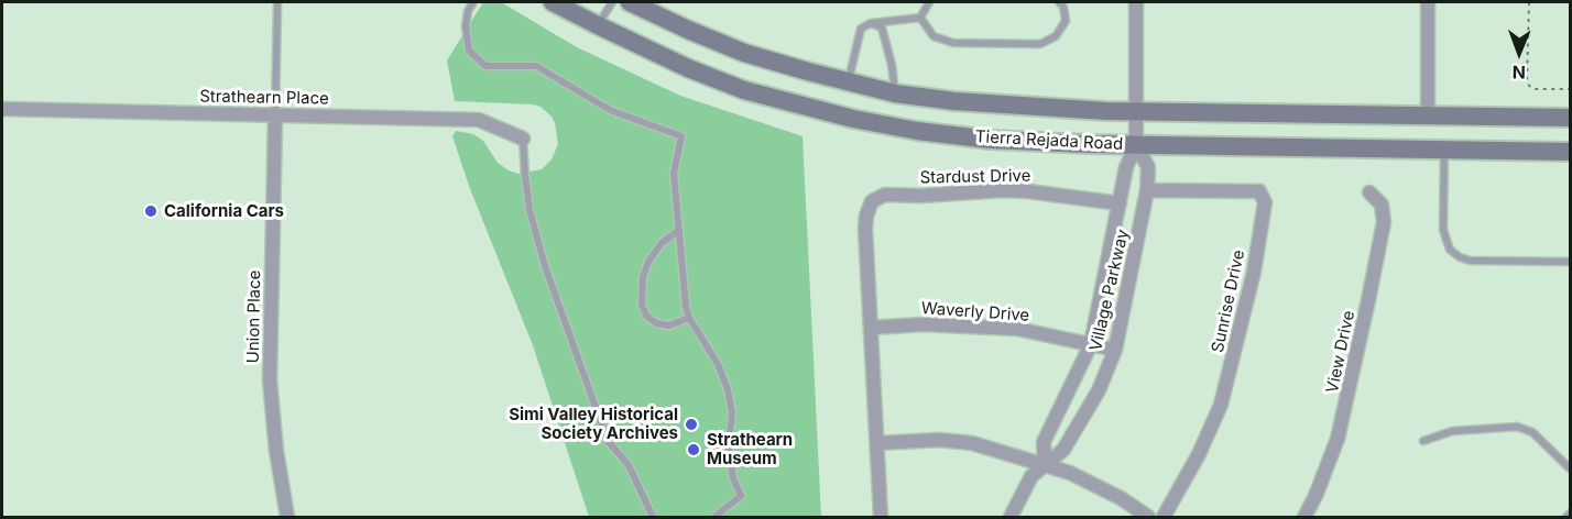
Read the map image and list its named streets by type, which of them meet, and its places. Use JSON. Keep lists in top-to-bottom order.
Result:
{
  "streets": {
    "main road": ["Tierra Rejada Road"],
    "street": [
      "Strathearn Place",
      "Stardust Drive",
      "Village Parkway",
      "Sunrise Drive",
      "Waverly Drive",
      "Union Place",
      "View Drive"
    ]
  },
  "crossings": [
    ["Strathearn Place", "Union Place"],
    ["Tierra Rejada Road", "Village Parkway"],
    ["Stardust Drive", "Village Parkway"],
    ["Stardust Drive", "Waverly Drive"],
    ["Village Parkway", "Sunrise Drive"],
    ["Village Parkway", "Waverly Drive"]
  ],
  "places": ["California Cars", "Simi Valley Historical Society Archives", "Strathearn Museum"],
  "north": "bottom"
}
